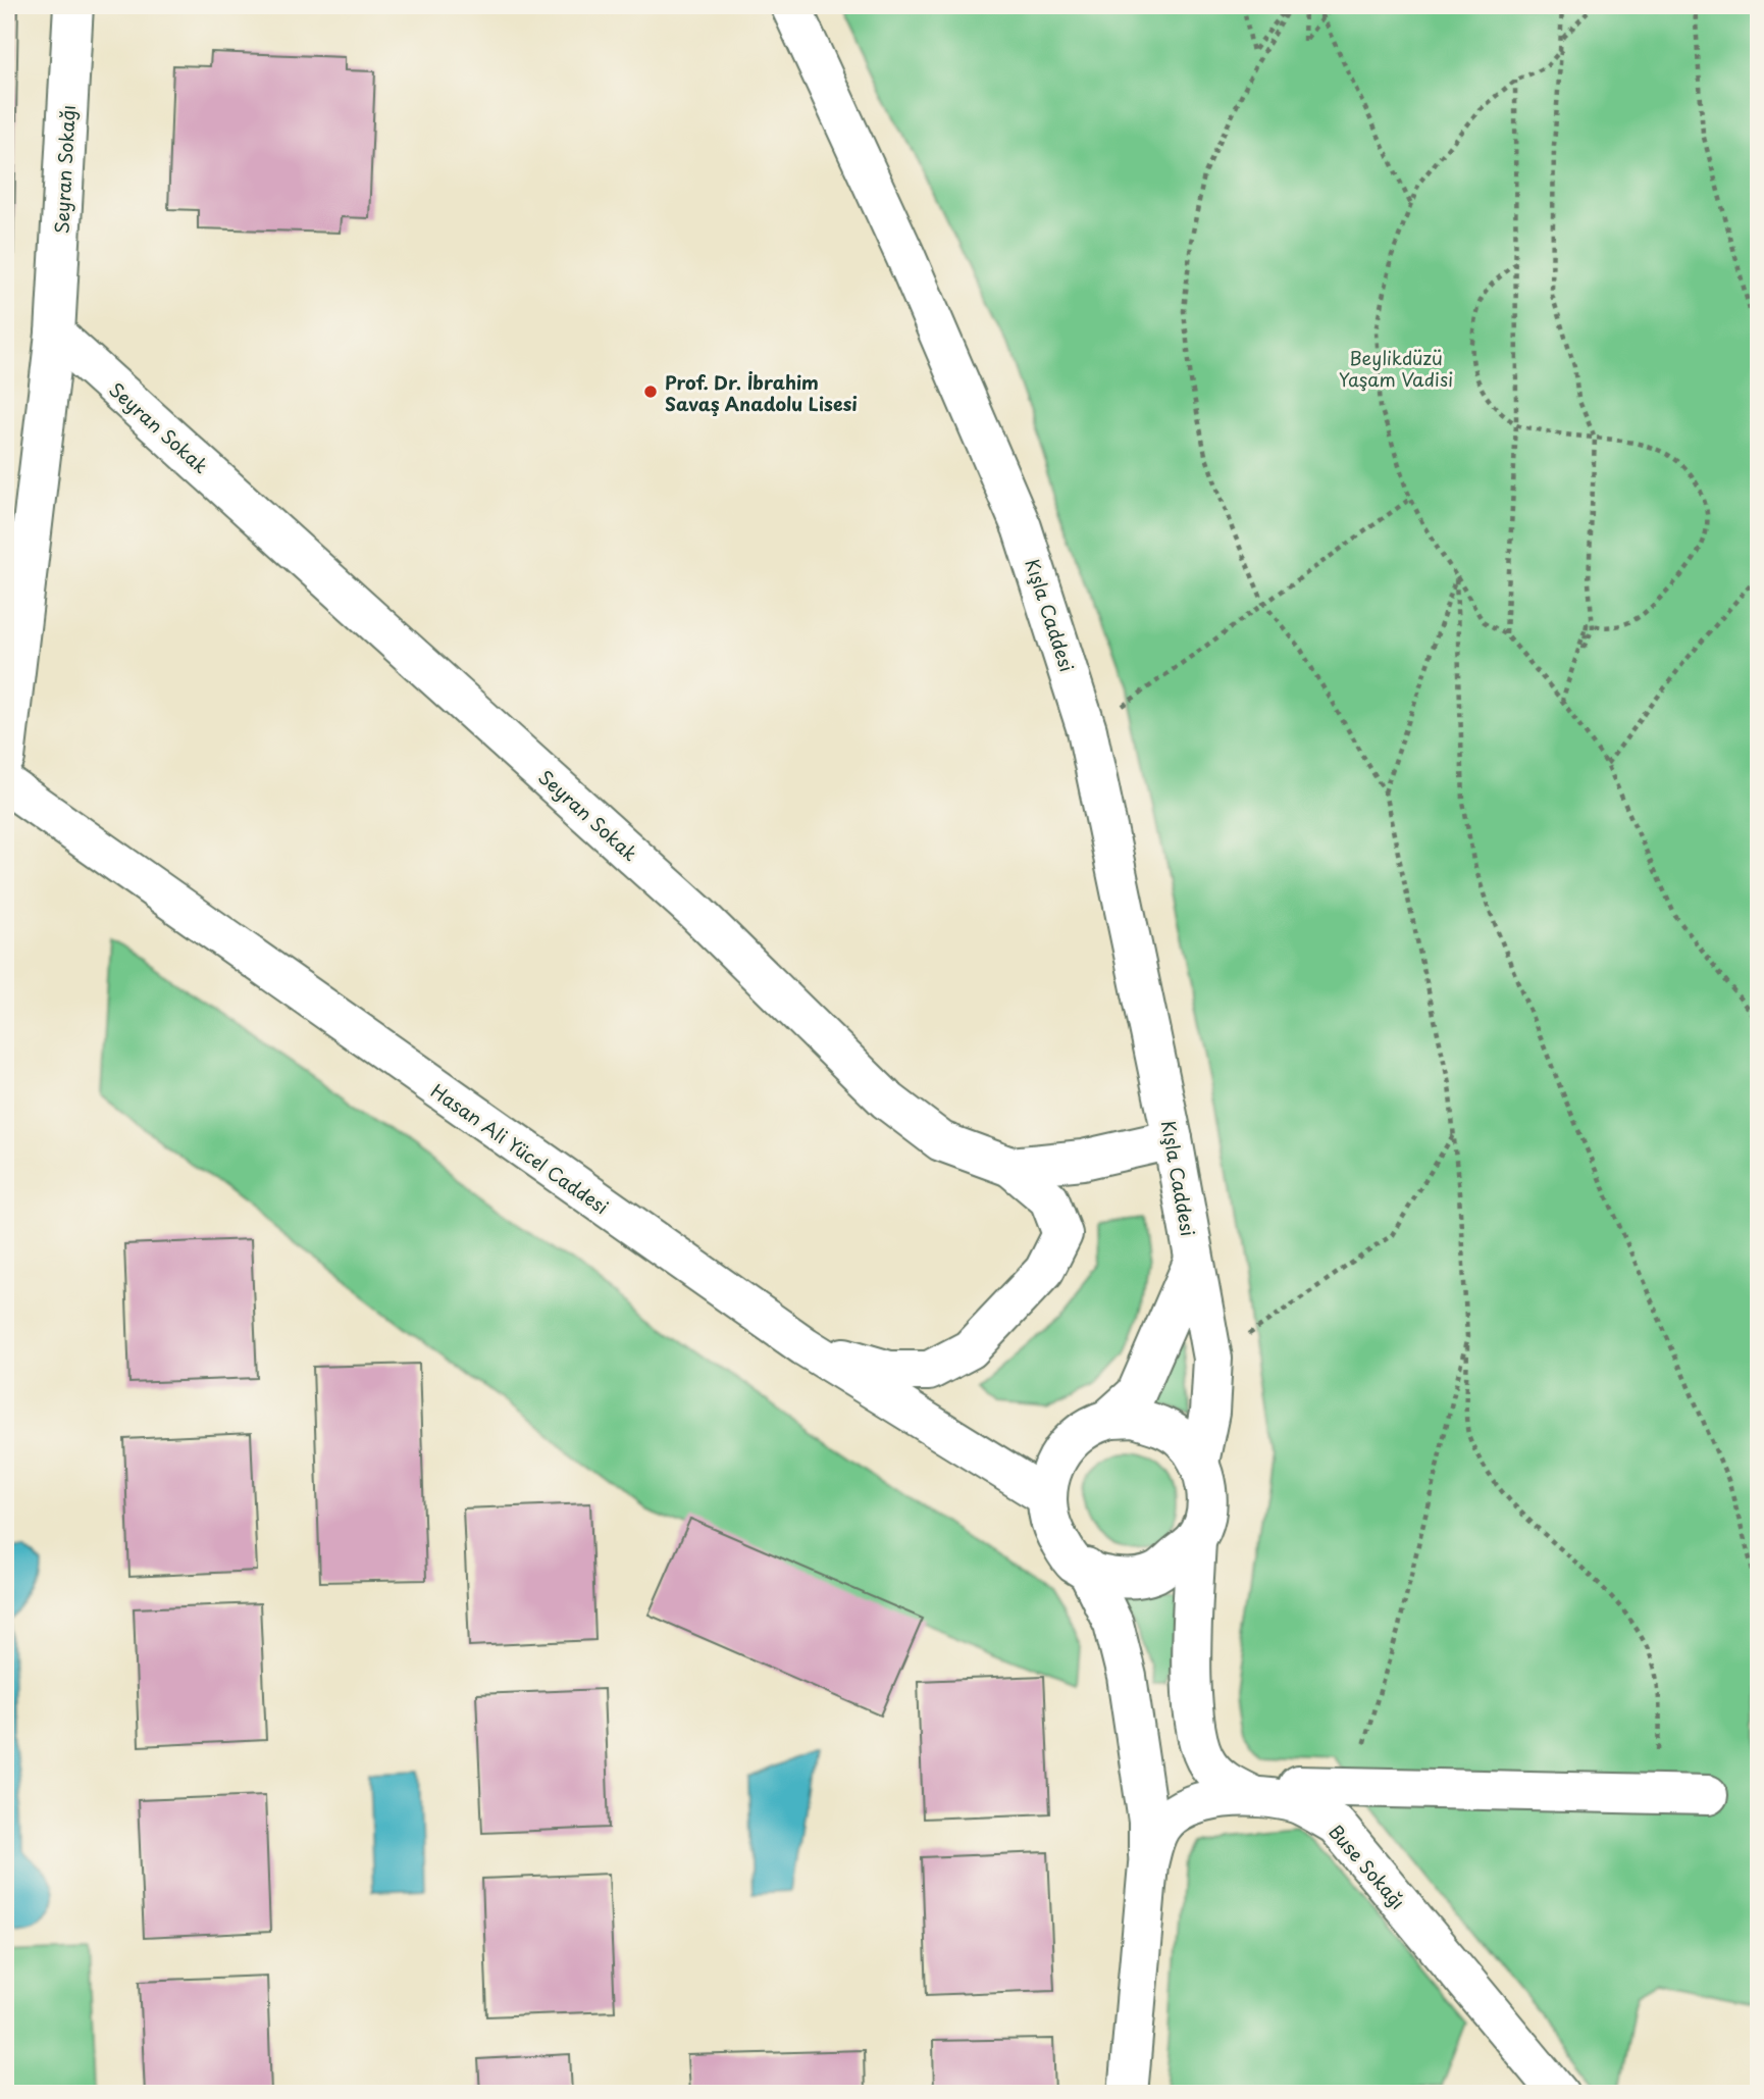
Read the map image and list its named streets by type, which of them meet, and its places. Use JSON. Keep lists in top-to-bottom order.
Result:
{
  "streets": {
    "street": [
      "Seyran Sokağı",
      "Seyran Sokak",
      "Kışla Caddesi",
      "Hasan Ali Yücel Caddesi",
      "Buse Sokağı"
    ]
  },
  "crossings": [
    ["Seyran Sokağı", "Seyran Sokak"],
    ["Seyran Sokak", "Kışla Caddesi"],
    ["Kışla Caddesi", "Hasan Ali Yücel Caddesi"]
  ],
  "parks": ["Beylikdüzü Yaşam Vadisi"],
  "places": ["Prof. Dr. İbrahim Savaş Anadolu Lisesi"]
}
